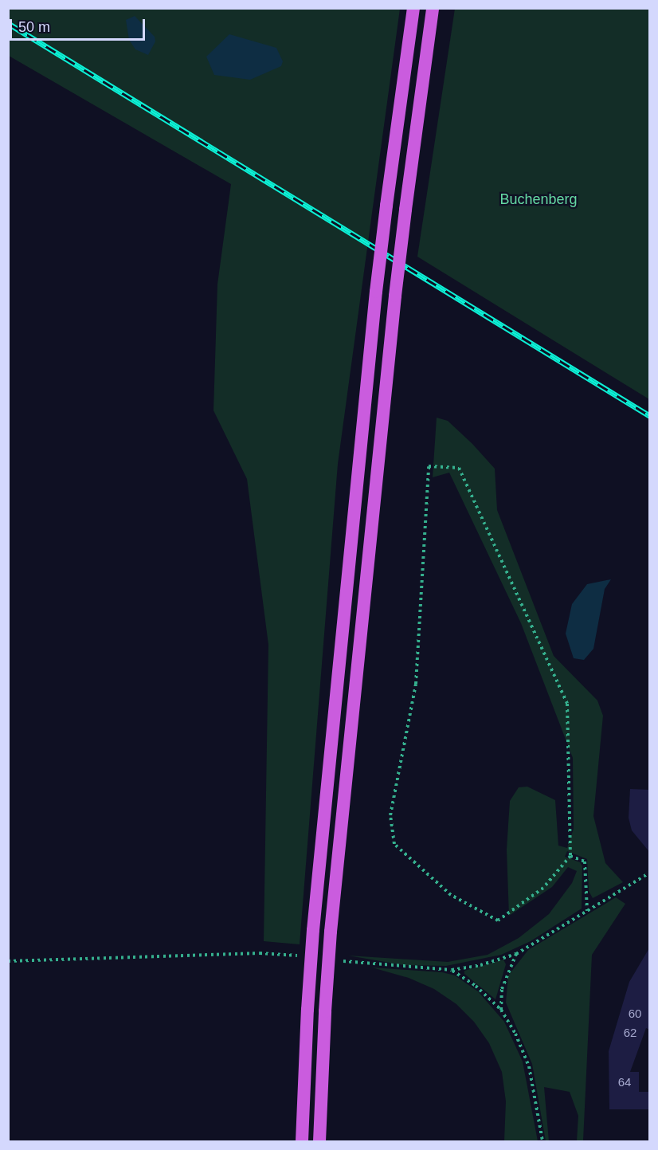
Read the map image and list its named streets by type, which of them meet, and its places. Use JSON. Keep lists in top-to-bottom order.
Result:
{
  "parks": ["Buchenberg"],
  "house_numbers": ["60", "62", "64"],
  "scale_bar": "50 m"
}
